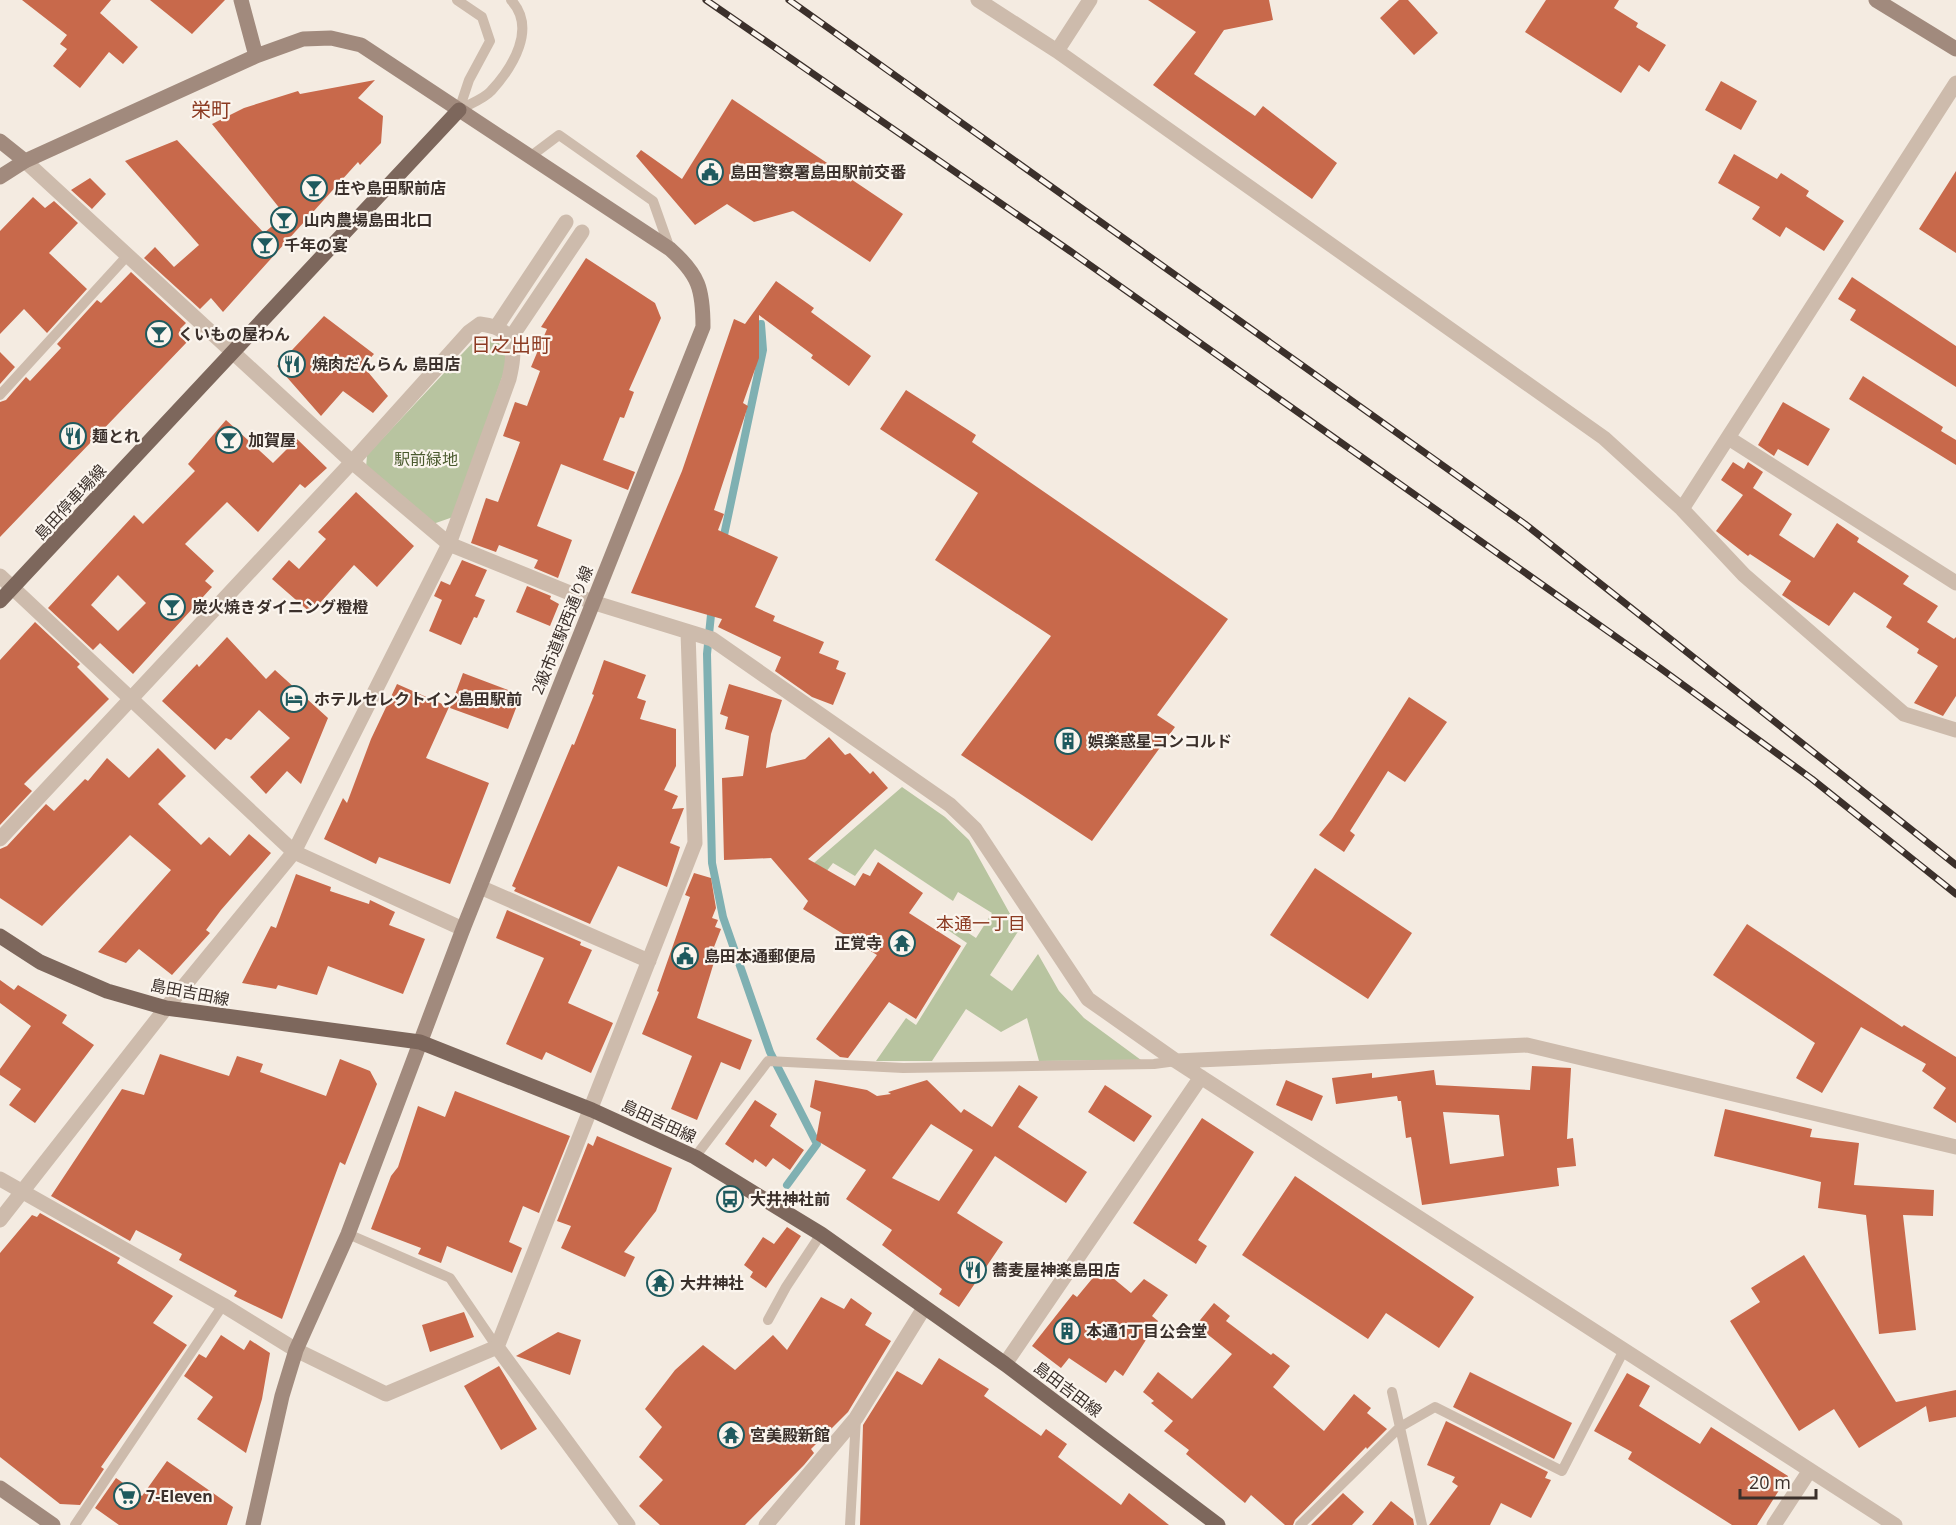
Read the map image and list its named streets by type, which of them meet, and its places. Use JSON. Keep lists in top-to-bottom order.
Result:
{
  "streets": {
    "main road": ["島田停車場線", "島田吉田線"],
    "street": ["2級市道駅西通り線"]
  },
  "crossings": [
    ["2級市道駅西通り線", "島田吉田線"]
  ],
  "districts": ["栄町", "日之出町", "本通一丁目"],
  "parks": ["駅前緑地"],
  "places": {
    "public building": ["島田警察署島田駅前交番", "島田本通郵便局"],
    "bar": [
      "庄や島田駅前店",
      "山内農場島田北口",
      "千年の宴",
      "くいもの屋わん",
      "加賀屋",
      "炭火焼きダイニング橙橙"
    ],
    "restaurant": ["焼肉だんらん 島田店", "麺とれ", "蕎麦屋神楽島田店"],
    "hotel": ["ホテルセレクトイン島田駅前"],
    "building": ["娯楽惑星コンコルド", "本通1丁目公会堂"],
    "temple": ["正覚寺", "大井神社", "宮美殿新館"],
    "bus stop": ["大井神社前"],
    "supermarket": ["7-Eleven"]
  },
  "scale_bar": "20 m"
}
